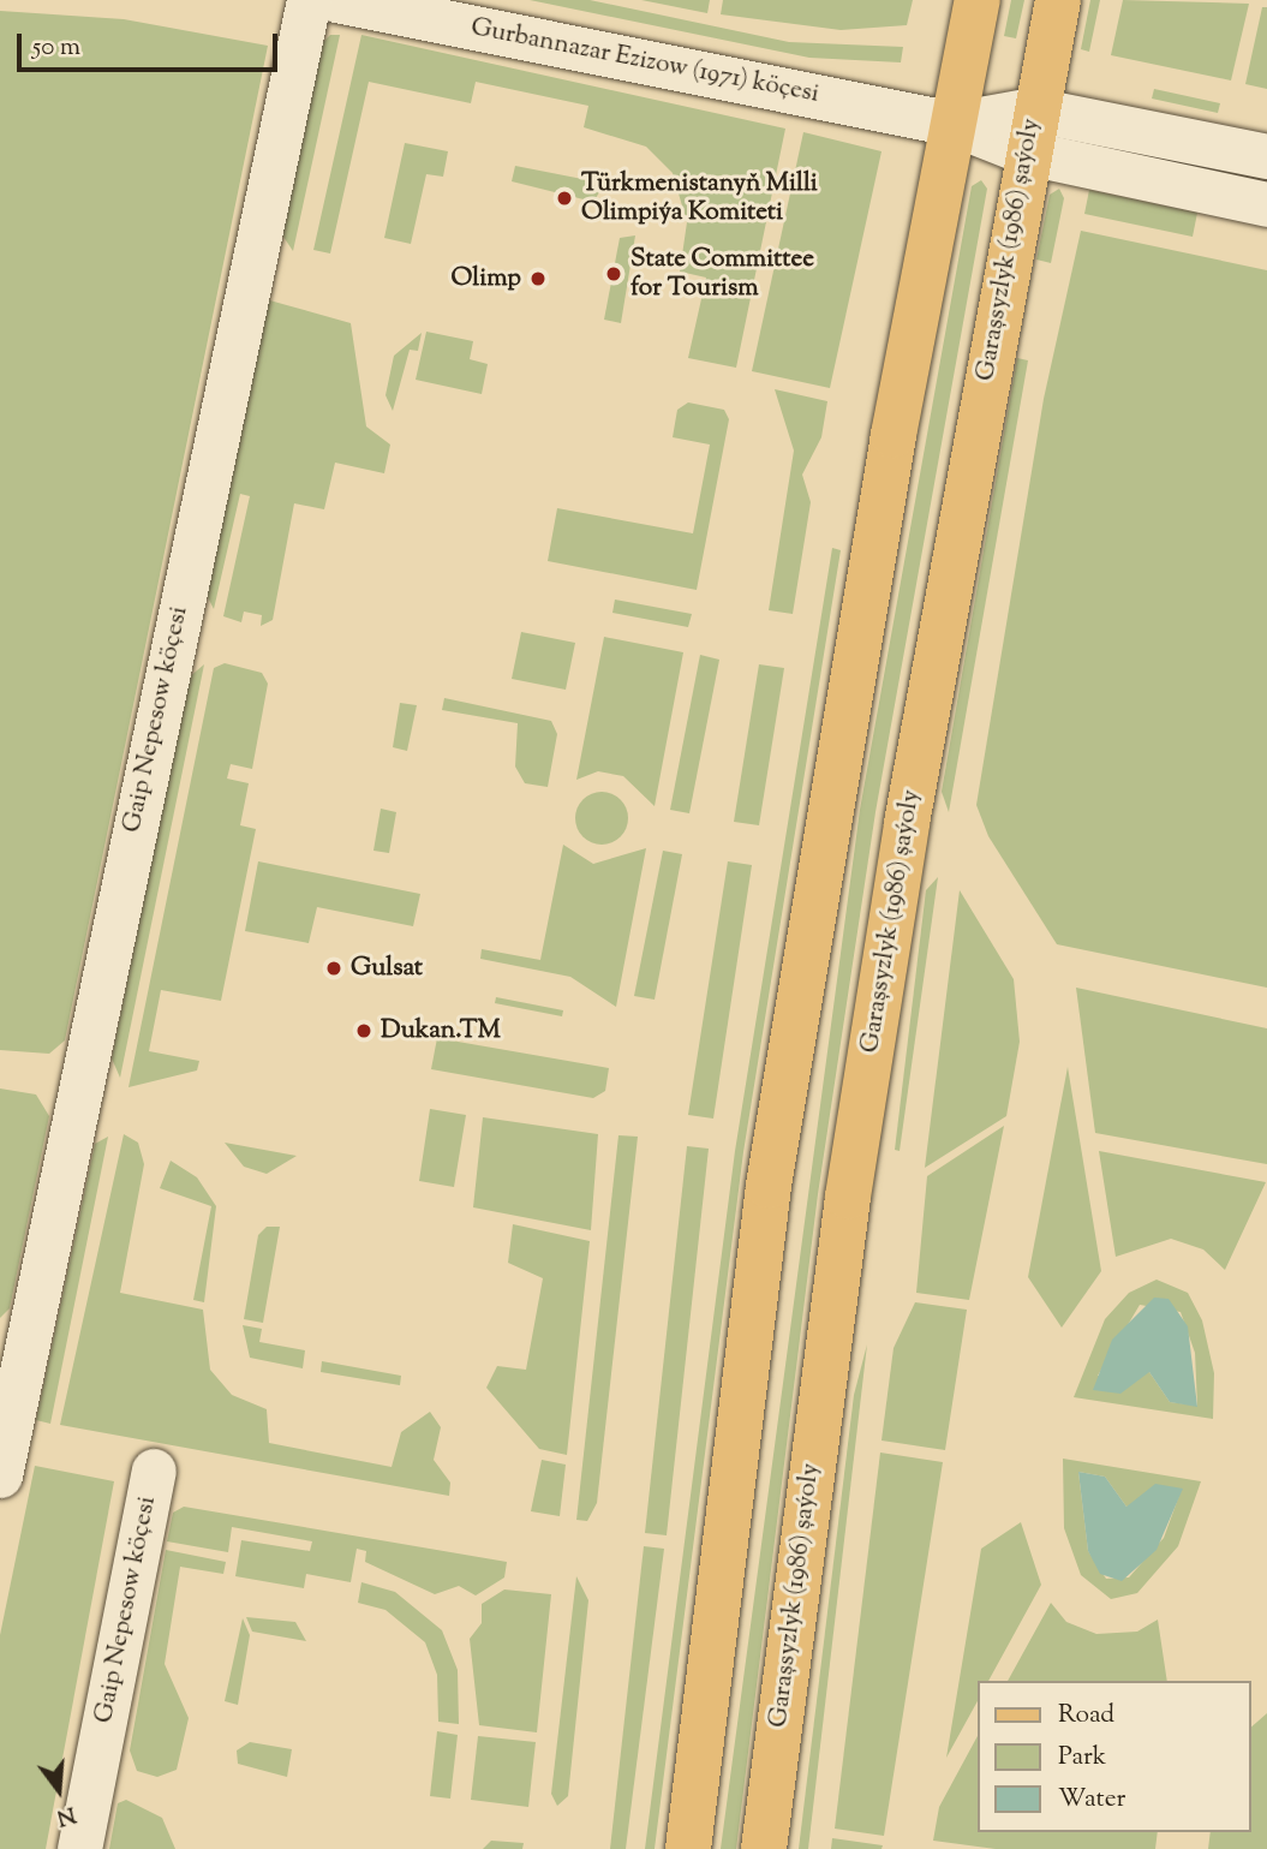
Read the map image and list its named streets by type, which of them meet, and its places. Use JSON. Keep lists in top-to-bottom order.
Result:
{
  "streets": {
    "main road": ["Garaşsyzlyk (1986) şaýoly"],
    "street": ["Gurbannazar Ezizow (1971) köçesi", "Gaip Nepesow köçesi"]
  },
  "crossings": [
    ["Gurbannazar Ezizow (1971) köçesi", "Garaşsyzlyk (1986) şaýoly"]
  ],
  "places": [
    "Türkmenistanyň Milli Olimpiýa Komiteti",
    "State Committee for Tourism",
    "Olimp",
    "Gulsat",
    "Dukan.TM"
  ],
  "legend": ["Road", "Park", "Water"],
  "scale_bar": "50 m",
  "north": "bottom"
}
